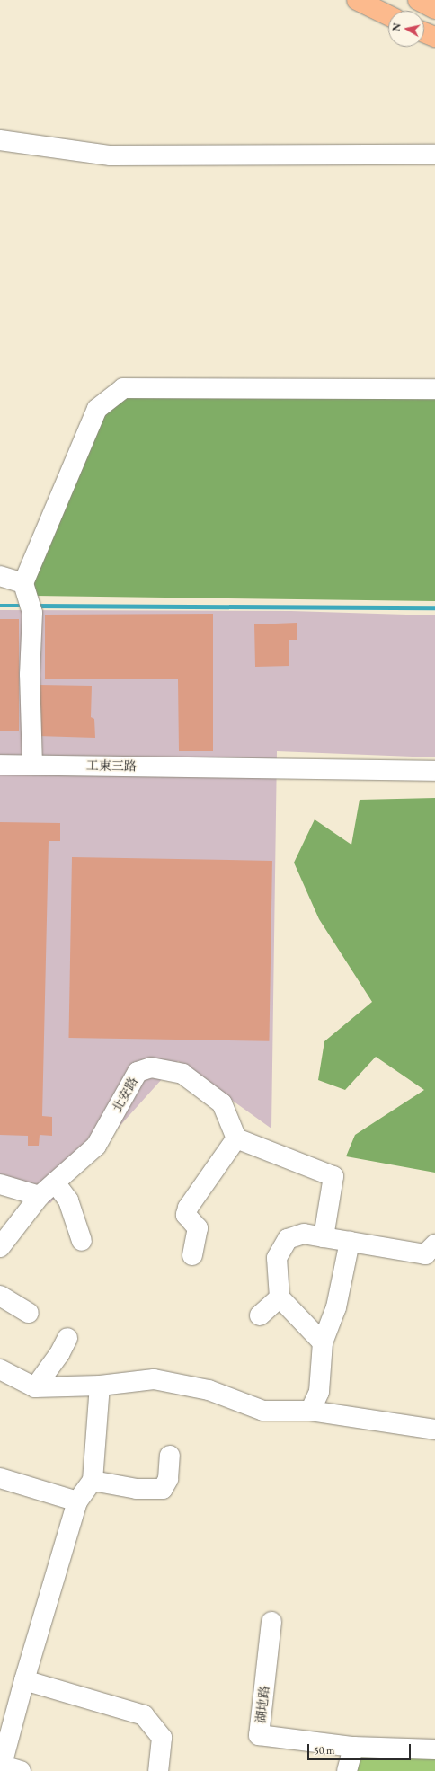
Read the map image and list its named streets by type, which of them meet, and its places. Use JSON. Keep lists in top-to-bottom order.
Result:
{
  "streets": {
    "street": ["工東三路", "北安路", "湖地路"]
  },
  "scale_bar": "50 m",
  "north": "left"
}
